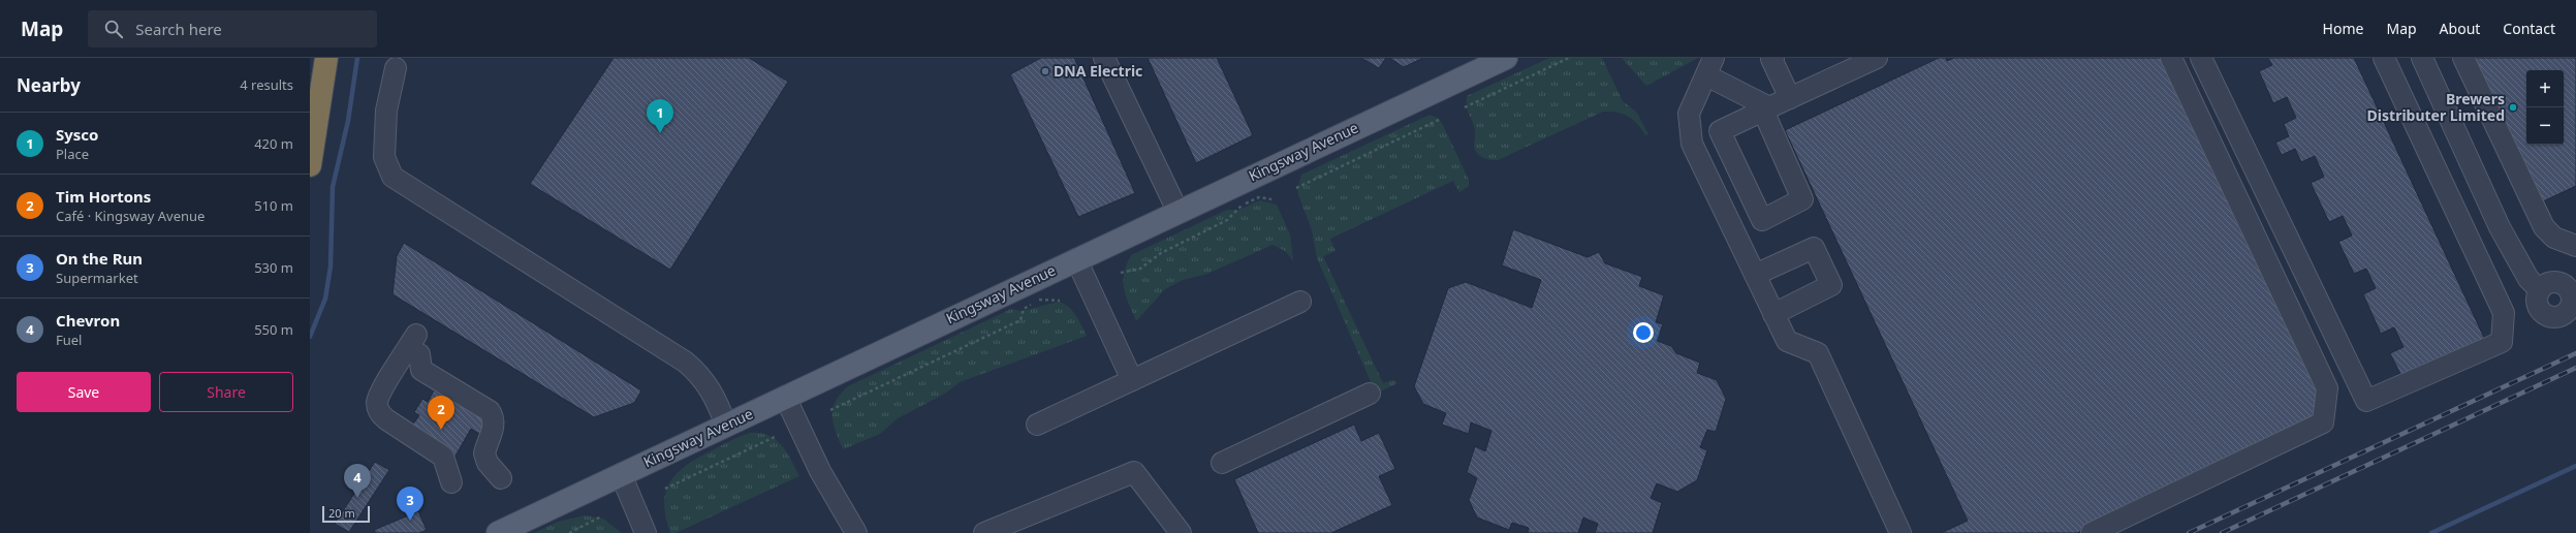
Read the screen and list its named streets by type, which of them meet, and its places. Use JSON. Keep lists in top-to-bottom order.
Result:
{
  "streets": {
    "main road": ["Kingsway Avenue"]
  },
  "places": ["DNA Electric", "Brewers Distributer Limited"],
  "scale_bar": "20 m",
  "page": {
    "header": "Map",
    "search": "Search here",
    "nav": [
      "Home",
      "Map",
      "About",
      "Contact"
    ],
    "heading": ["Nearby", "4 results"],
    "map_buttons": ["+", "−"],
    "pins": [
      "1",
      "2",
      "4",
      "3"
    ],
    "list": [
      {
        "mark": "1",
        "name": "Sysco",
        "note": "Place",
        "value": "420 m"
      },
      {
        "mark": "2",
        "name": "Tim Hortons",
        "note": "Café · Kingsway Avenue",
        "value": "510 m"
      },
      {
        "mark": "3",
        "name": "On the Run",
        "note": "Supermarket",
        "value": "530 m"
      },
      {
        "mark": "4",
        "name": "Chevron",
        "note": "Fuel",
        "value": "550 m"
      }
    ],
    "buttons": ["Save", "Share"],
    "scale": "20 m"
  }
}
